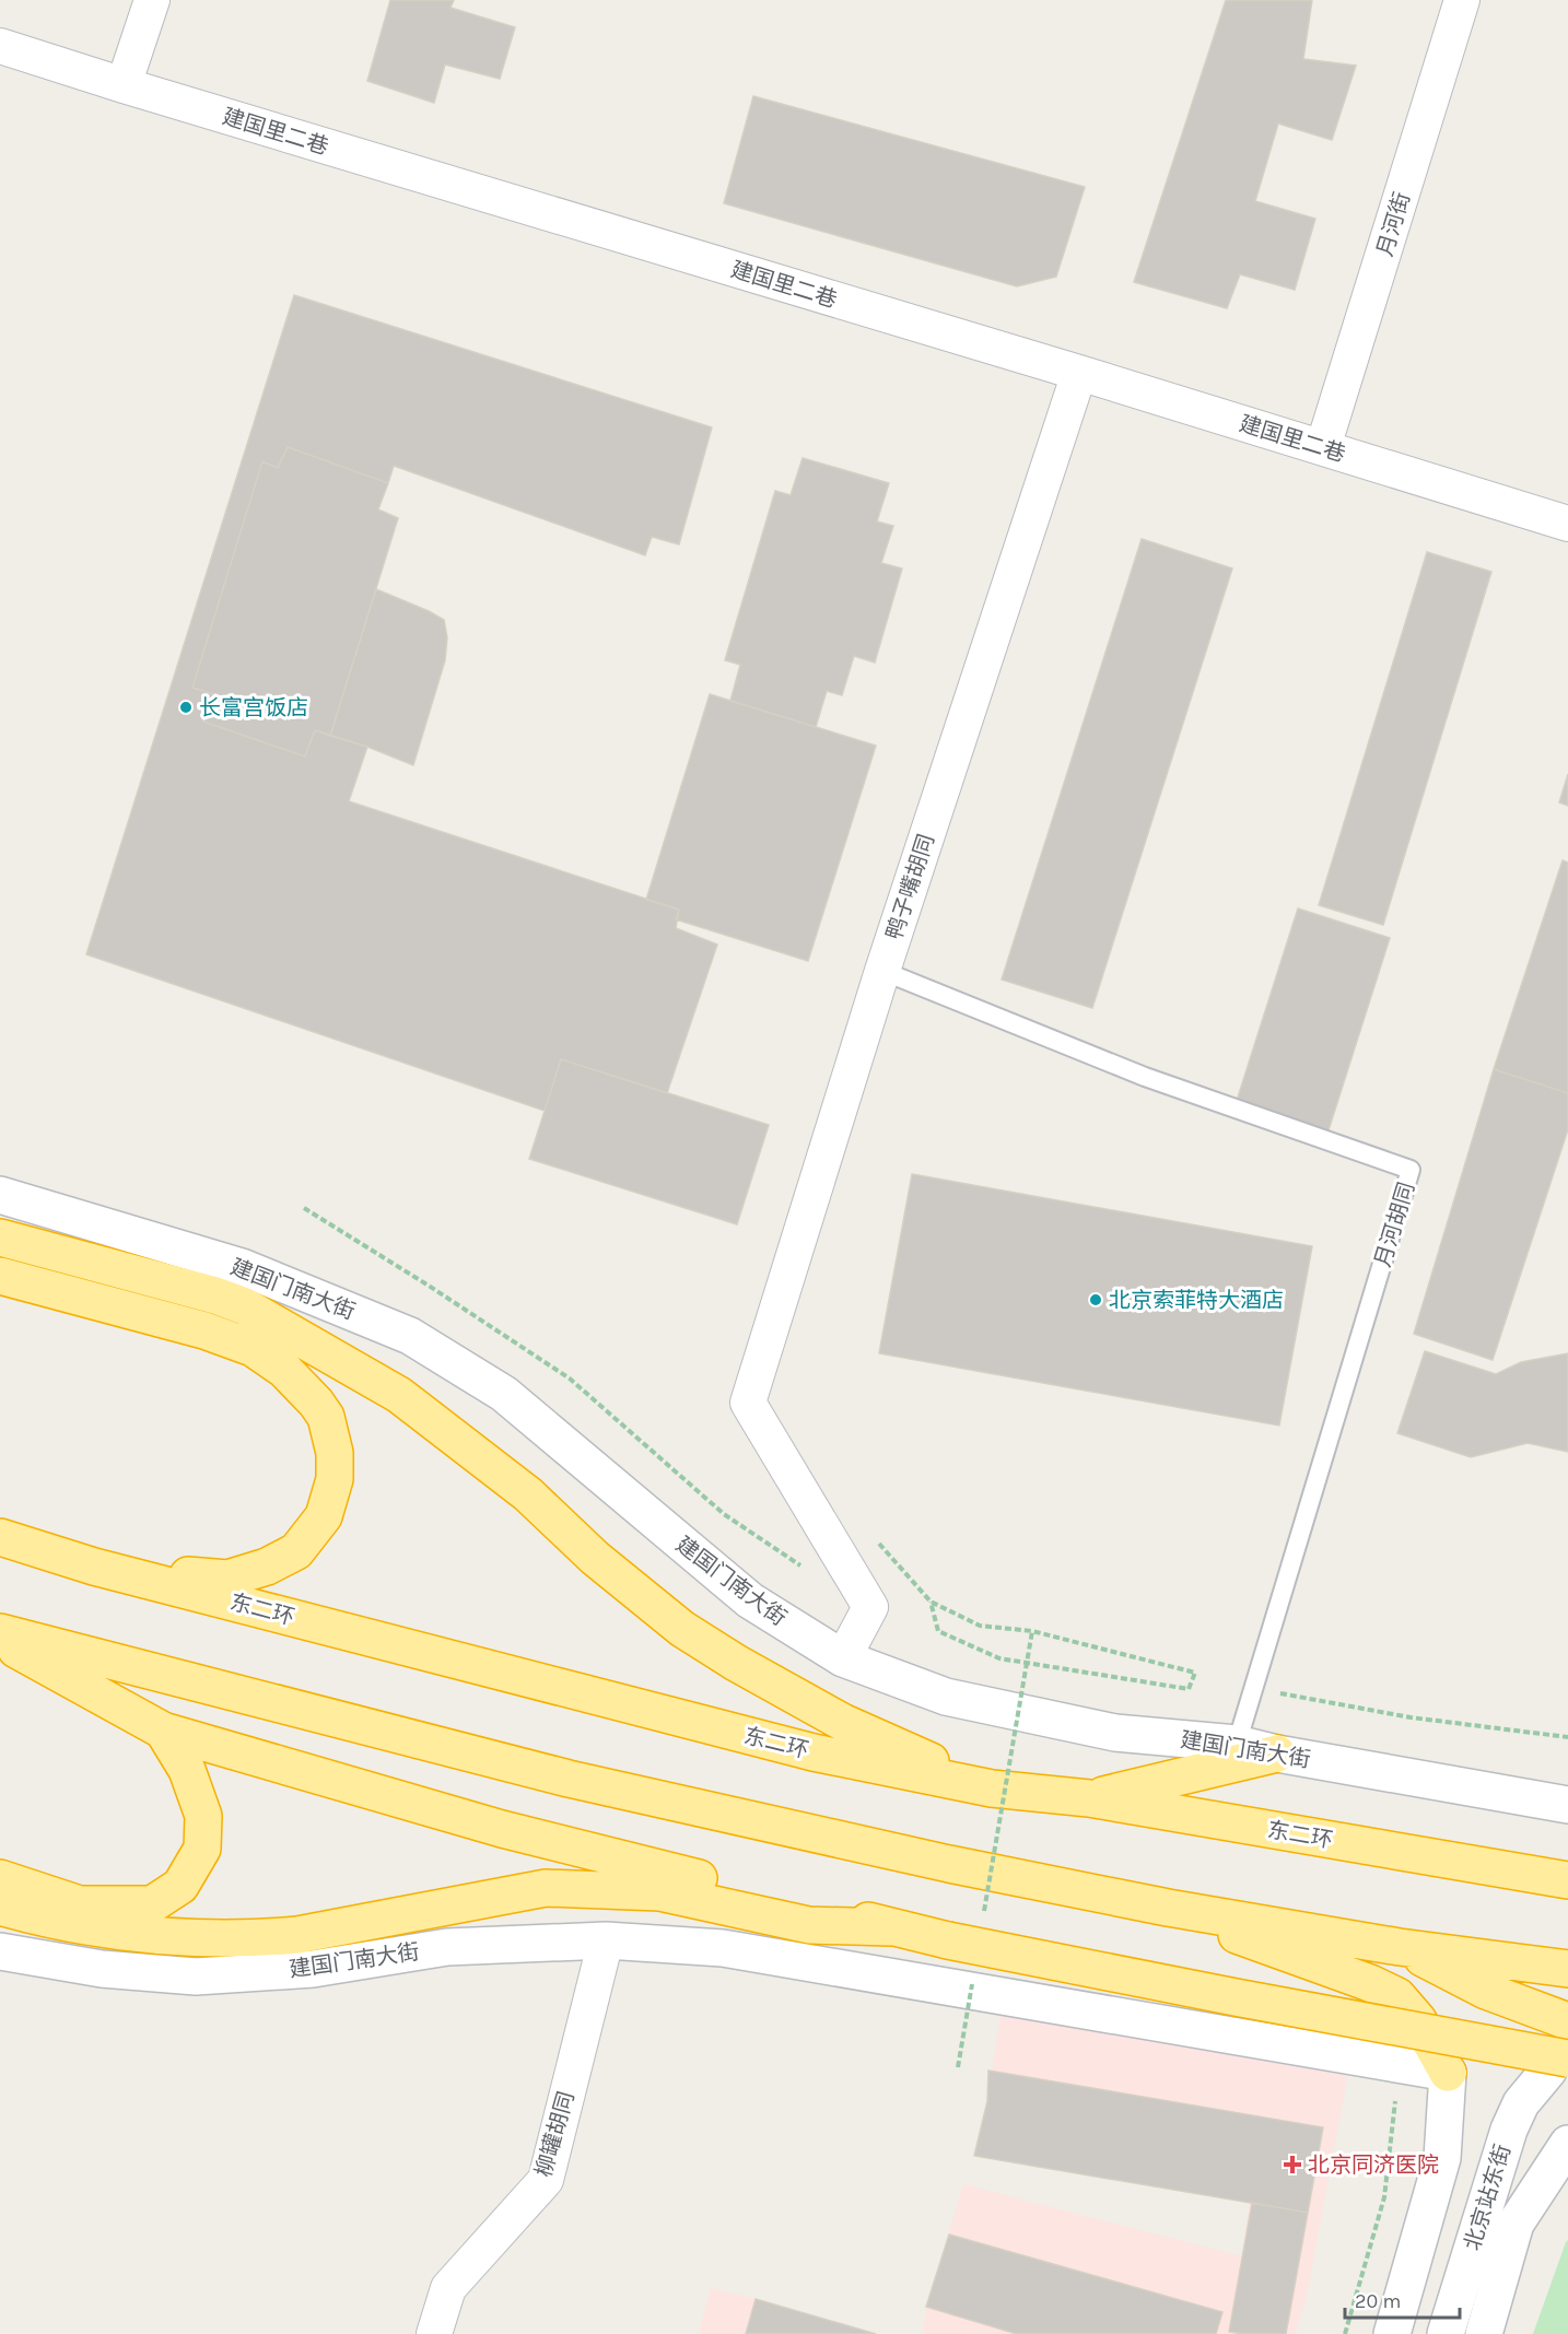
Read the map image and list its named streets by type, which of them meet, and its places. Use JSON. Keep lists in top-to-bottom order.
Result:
{
  "streets": {
    "highway": ["东二环"],
    "street": [
      "建国里二巷",
      "月河街",
      "鸭子嘴胡同",
      "建国门南大街",
      "柳罐胡同",
      "北京站东街"
    ],
    "lane": ["月河胡同"]
  },
  "crossings": [
    ["建国里二巷", "月河街"],
    ["建国里二巷", "鸭子嘴胡同"],
    ["鸭子嘴胡同", "月河胡同"],
    ["鸭子嘴胡同", "建国门南大街"],
    ["月河胡同", "建国门南大街"],
    ["建国门南大街", "柳罐胡同"]
  ],
  "places": {
    "other": ["长富宫饭店", "北京索菲特大酒店"],
    "health": ["北京同济医院"]
  },
  "scale_bar": "20 m"
}
